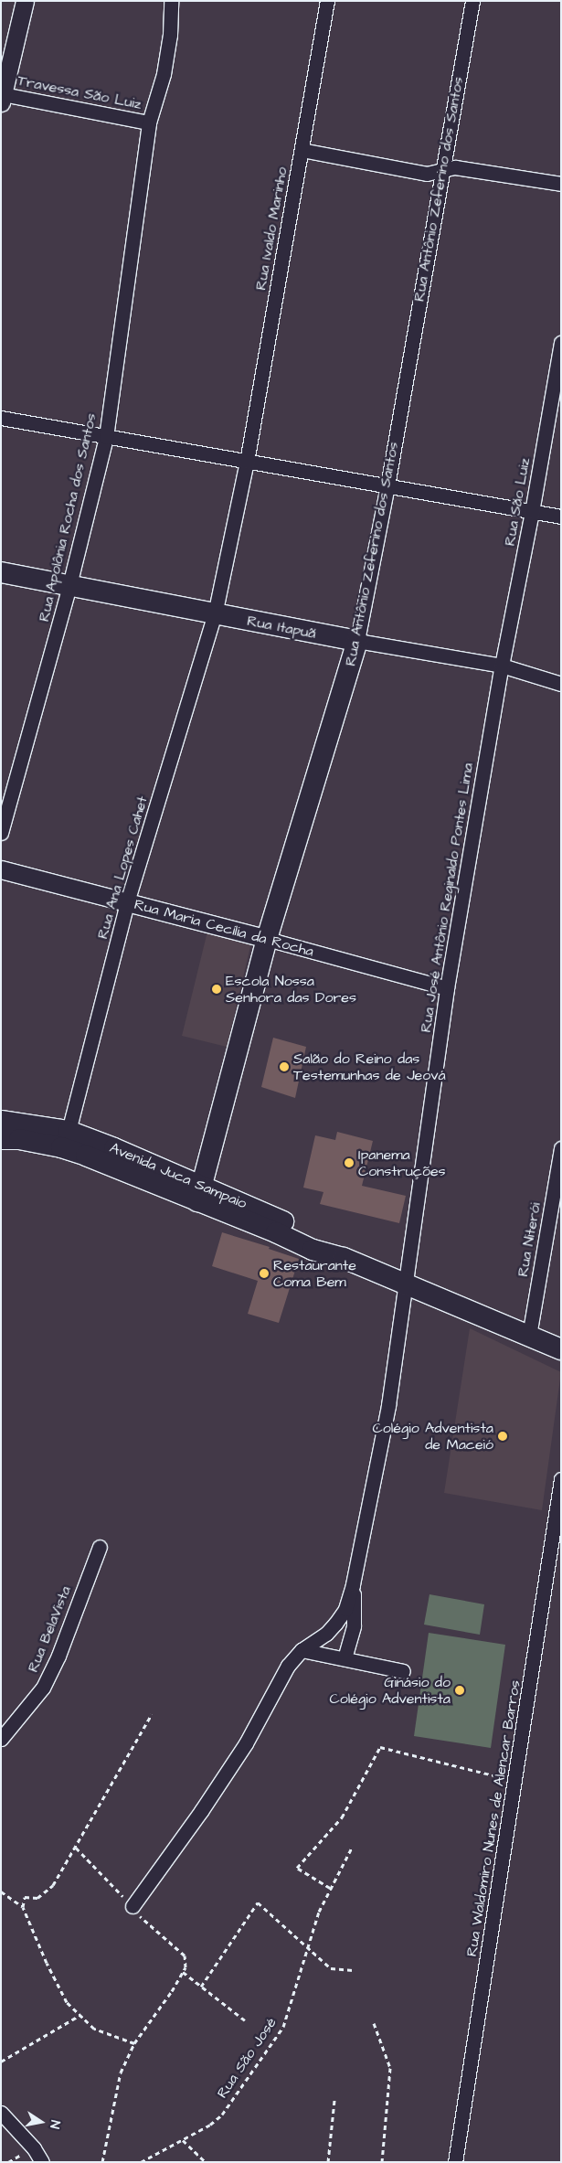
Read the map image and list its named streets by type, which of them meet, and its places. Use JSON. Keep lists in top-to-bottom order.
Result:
{
  "streets": {
    "main road": ["Rua Antônio Zeferino dos Santos", "Rua Itapuã", "Avenida Juca Sampaio"],
    "street": [
      "Travessa São Luiz",
      "Rua Ivaldo Marinho",
      "Rua São Luiz",
      "Rua Apolônia Rocha dos Santos",
      "Rua Ana Lopes Cahet",
      "Rua José Antônio Reginaldo Pontes Lima",
      "Rua Maria Cecília da Rocha",
      "Rua Niterói",
      "Rua BelaVista",
      "Rua Waldomiro Nunes de Alencar Barros"
    ],
    "path": ["Rua São José"]
  },
  "crossings": [
    ["Travessa São Luiz", "Rua Apolônia Rocha dos Santos"],
    ["Rua Antônio Zeferino dos Santos", "Rua Itapuã"],
    ["Rua Antônio Zeferino dos Santos", "Rua Maria Cecília da Rocha"],
    ["Rua Antônio Zeferino dos Santos", "Avenida Juca Sampaio"],
    ["Rua Ivaldo Marinho", "Rua Itapuã"],
    ["Rua Ivaldo Marinho", "Rua Ana Lopes Cahet"],
    ["Rua São Luiz", "Rua Itapuã"],
    ["Rua São Luiz", "Rua José Antônio Reginaldo Pontes Lima"],
    ["Rua Apolônia Rocha dos Santos", "Rua Itapuã"],
    ["Rua Itapuã", "Rua Ana Lopes Cahet"],
    ["Rua Itapuã", "Rua José Antônio Reginaldo Pontes Lima"],
    ["Rua Ana Lopes Cahet", "Rua Maria Cecília da Rocha"],
    ["Rua Ana Lopes Cahet", "Avenida Juca Sampaio"],
    ["Rua José Antônio Reginaldo Pontes Lima", "Rua Maria Cecília da Rocha"],
    ["Rua José Antônio Reginaldo Pontes Lima", "Avenida Juca Sampaio"],
    ["Avenida Juca Sampaio", "Rua Niterói"]
  ],
  "places": [
    "Escola Nossa Senhora das Dores",
    "Salão do Reino das Testemunhas de Jeová",
    "Ipanema Construções",
    "Restaurante Coma Bem",
    "Colégio Adventista de Maceió",
    "Ginásio do Colégio Adventista"
  ],
  "north": "right"
}
